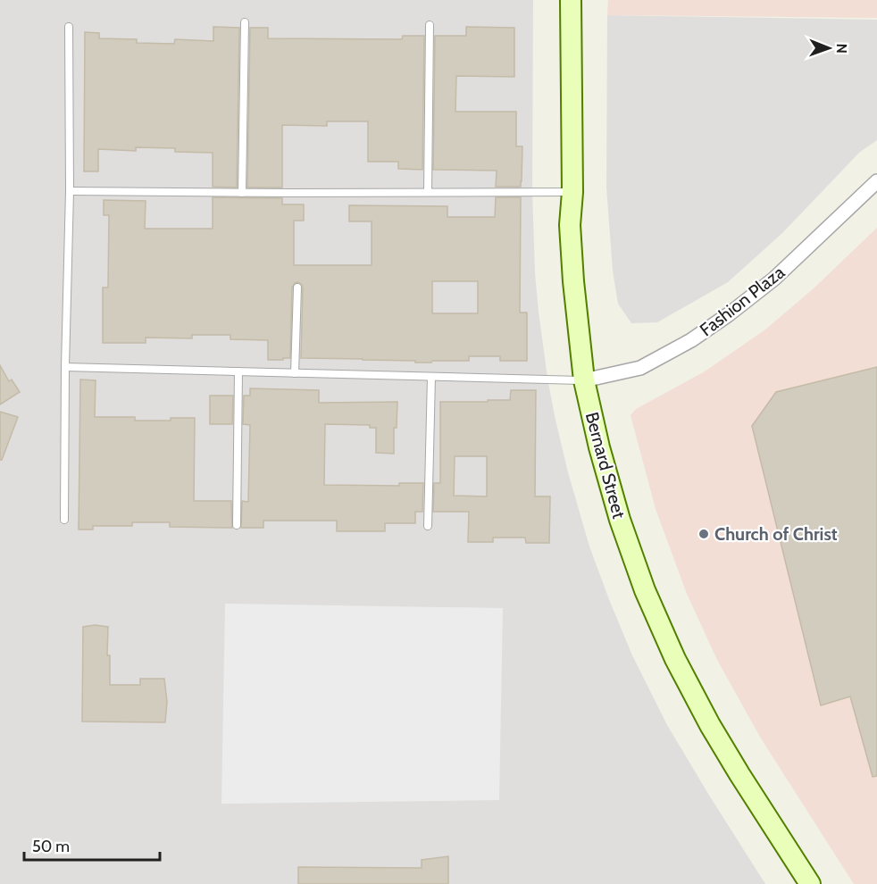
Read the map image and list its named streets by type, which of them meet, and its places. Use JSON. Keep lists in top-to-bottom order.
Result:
{
  "streets": {
    "street": ["Fashion Plaza", "Bernard Street"]
  },
  "crossings": [
    ["Fashion Plaza", "Bernard Street"]
  ],
  "places": ["Church of Christ"],
  "scale_bar": "50 m",
  "north": "right"
}
